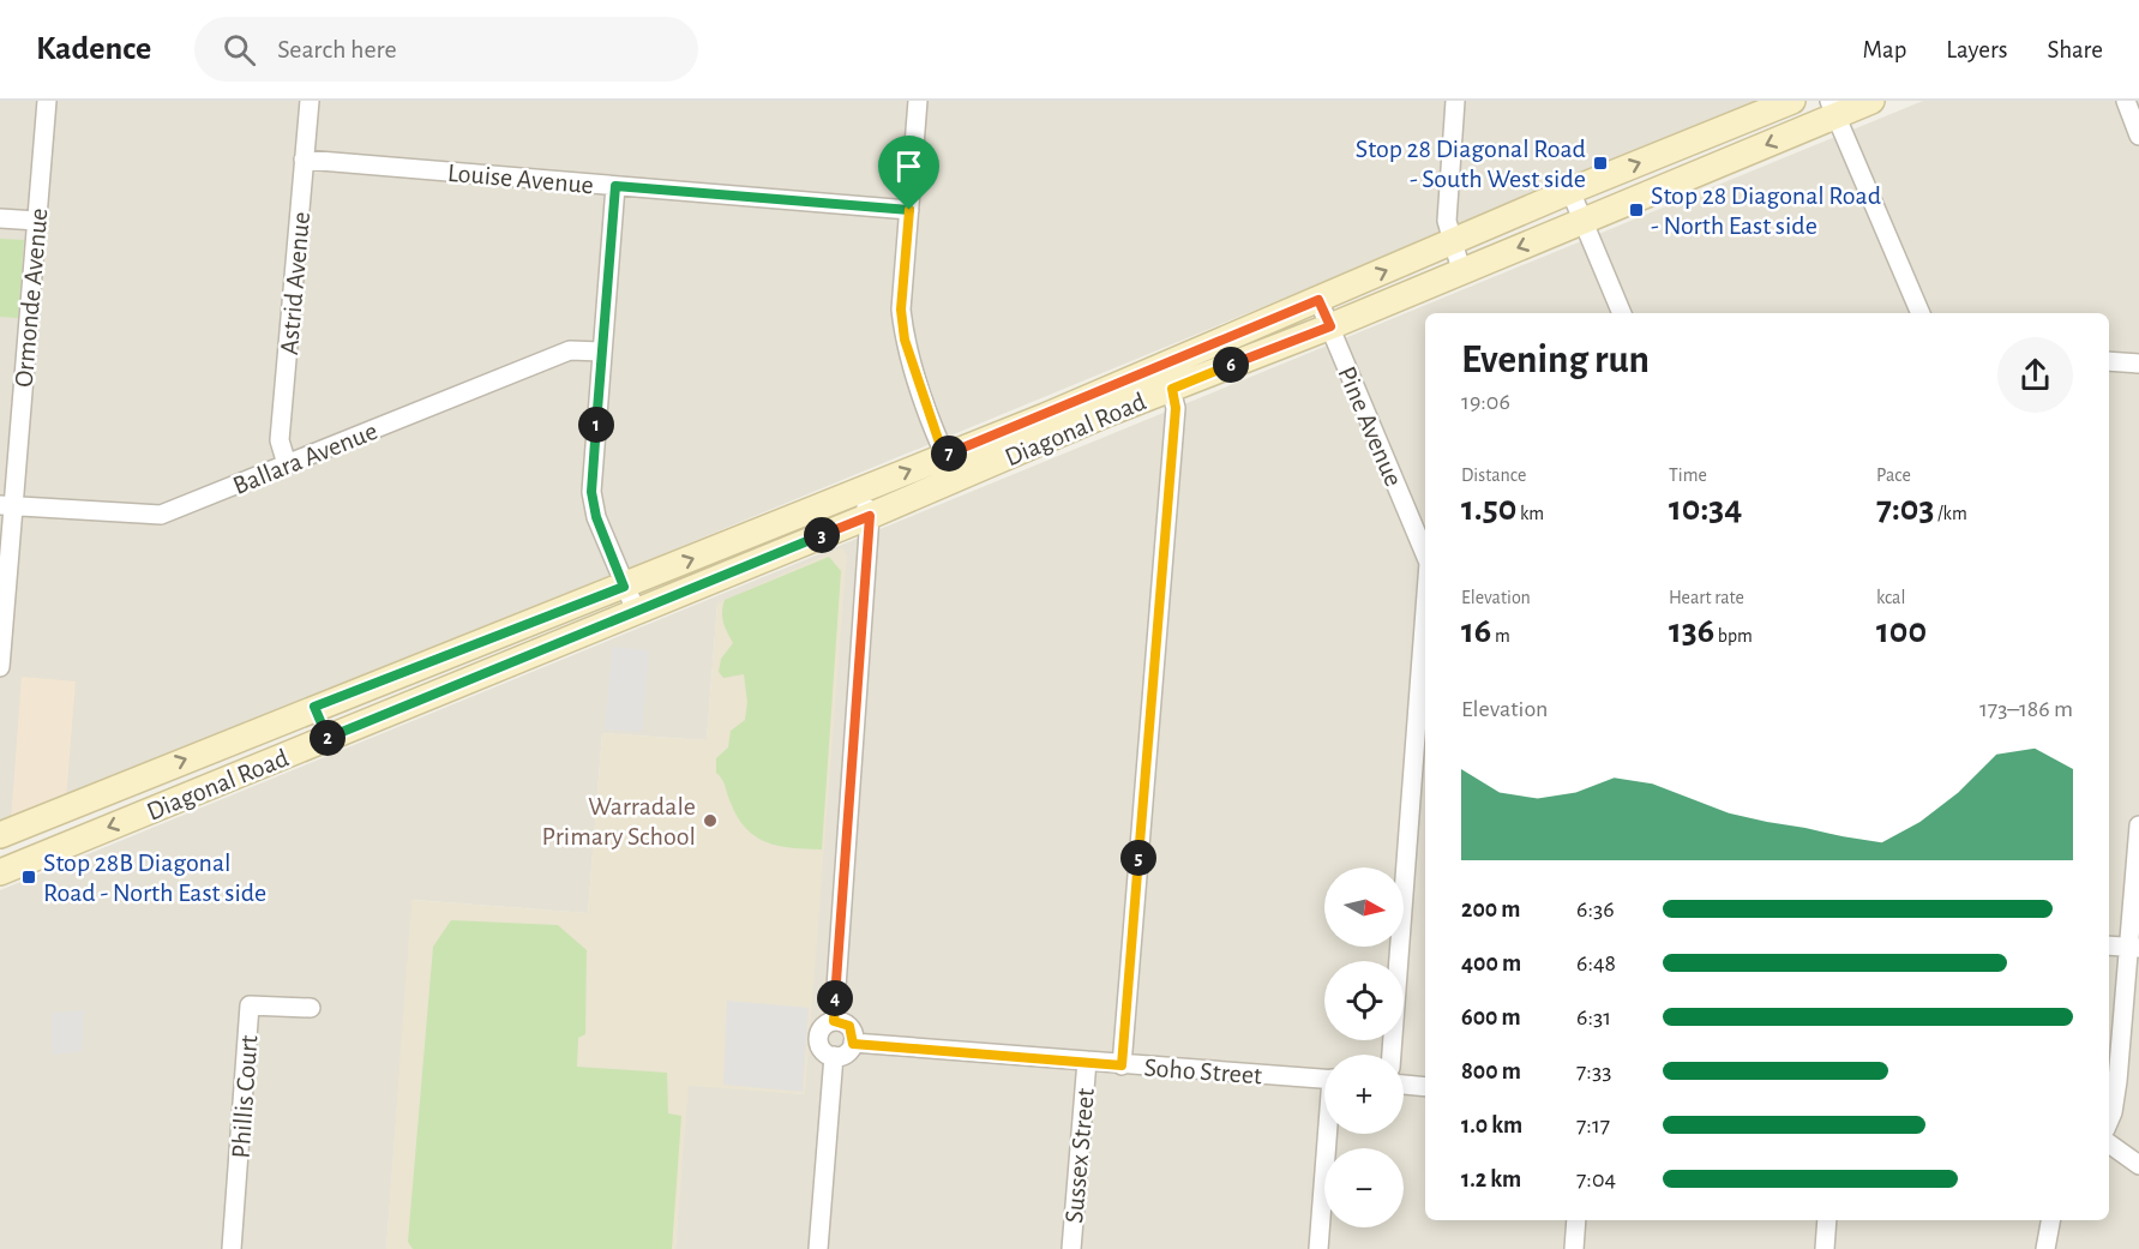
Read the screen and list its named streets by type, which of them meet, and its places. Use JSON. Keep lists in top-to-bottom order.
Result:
{
  "streets": {
    "main road": ["Diagonal Road"],
    "street": [
      "Louise Avenue",
      "Astrid Avenue",
      "Ormonde Avenue",
      "Pine Avenue",
      "Ballara Avenue",
      "Soho Street",
      "Phillis Court",
      "Sussex Street"
    ]
  },
  "crossings": [
    ["Louise Avenue", "Astrid Avenue"],
    ["Astrid Avenue", "Ballara Avenue"],
    ["Ormonde Avenue", "Ballara Avenue"],
    ["Pine Avenue", "Diagonal Road"],
    ["Diagonal Road", "Sussex Street"],
    ["Soho Street", "Sussex Street"]
  ],
  "places": {
    "transit": ["Stop 28 Diagonal Road - South West side", "Stop 28 Diagonal Road - North East side", "Stop 28B Diagonal Road - North East side"],
    "other": ["Warradale Primary School"]
  },
  "north": "right",
  "page": {
    "header": "Kadence",
    "search": "Search here",
    "nav": ["Map", "Layers", "Share"],
    "heading": ["Evening run", "19:06"],
    "pins": [
      "6",
      "1",
      "7",
      "3",
      "2",
      "5",
      "4"
    ],
    "stats": [
      ["Distance", "1.50 km"],
      ["Time", "10:34"],
      ["Pace", "7:03 /km"],
      ["Elevation", "16 m"],
      ["Heart rate", "136 bpm"],
      ["kcal", "100"]
    ],
    "chart": ["Elevation", "173–186 m"],
    "map_buttons": ["+", "−"],
    "list": [
      {
        "name": "200 m",
        "note": "6:36"
      },
      {
        "name": "400 m",
        "note": "6:48"
      },
      {
        "name": "600 m",
        "note": "6:31"
      },
      {
        "name": "800 m",
        "note": "7:33"
      },
      {
        "name": "1.0 km",
        "note": "7:17"
      },
      {
        "name": "1.2 km",
        "note": "7:04"
      }
    ]
  }
}
